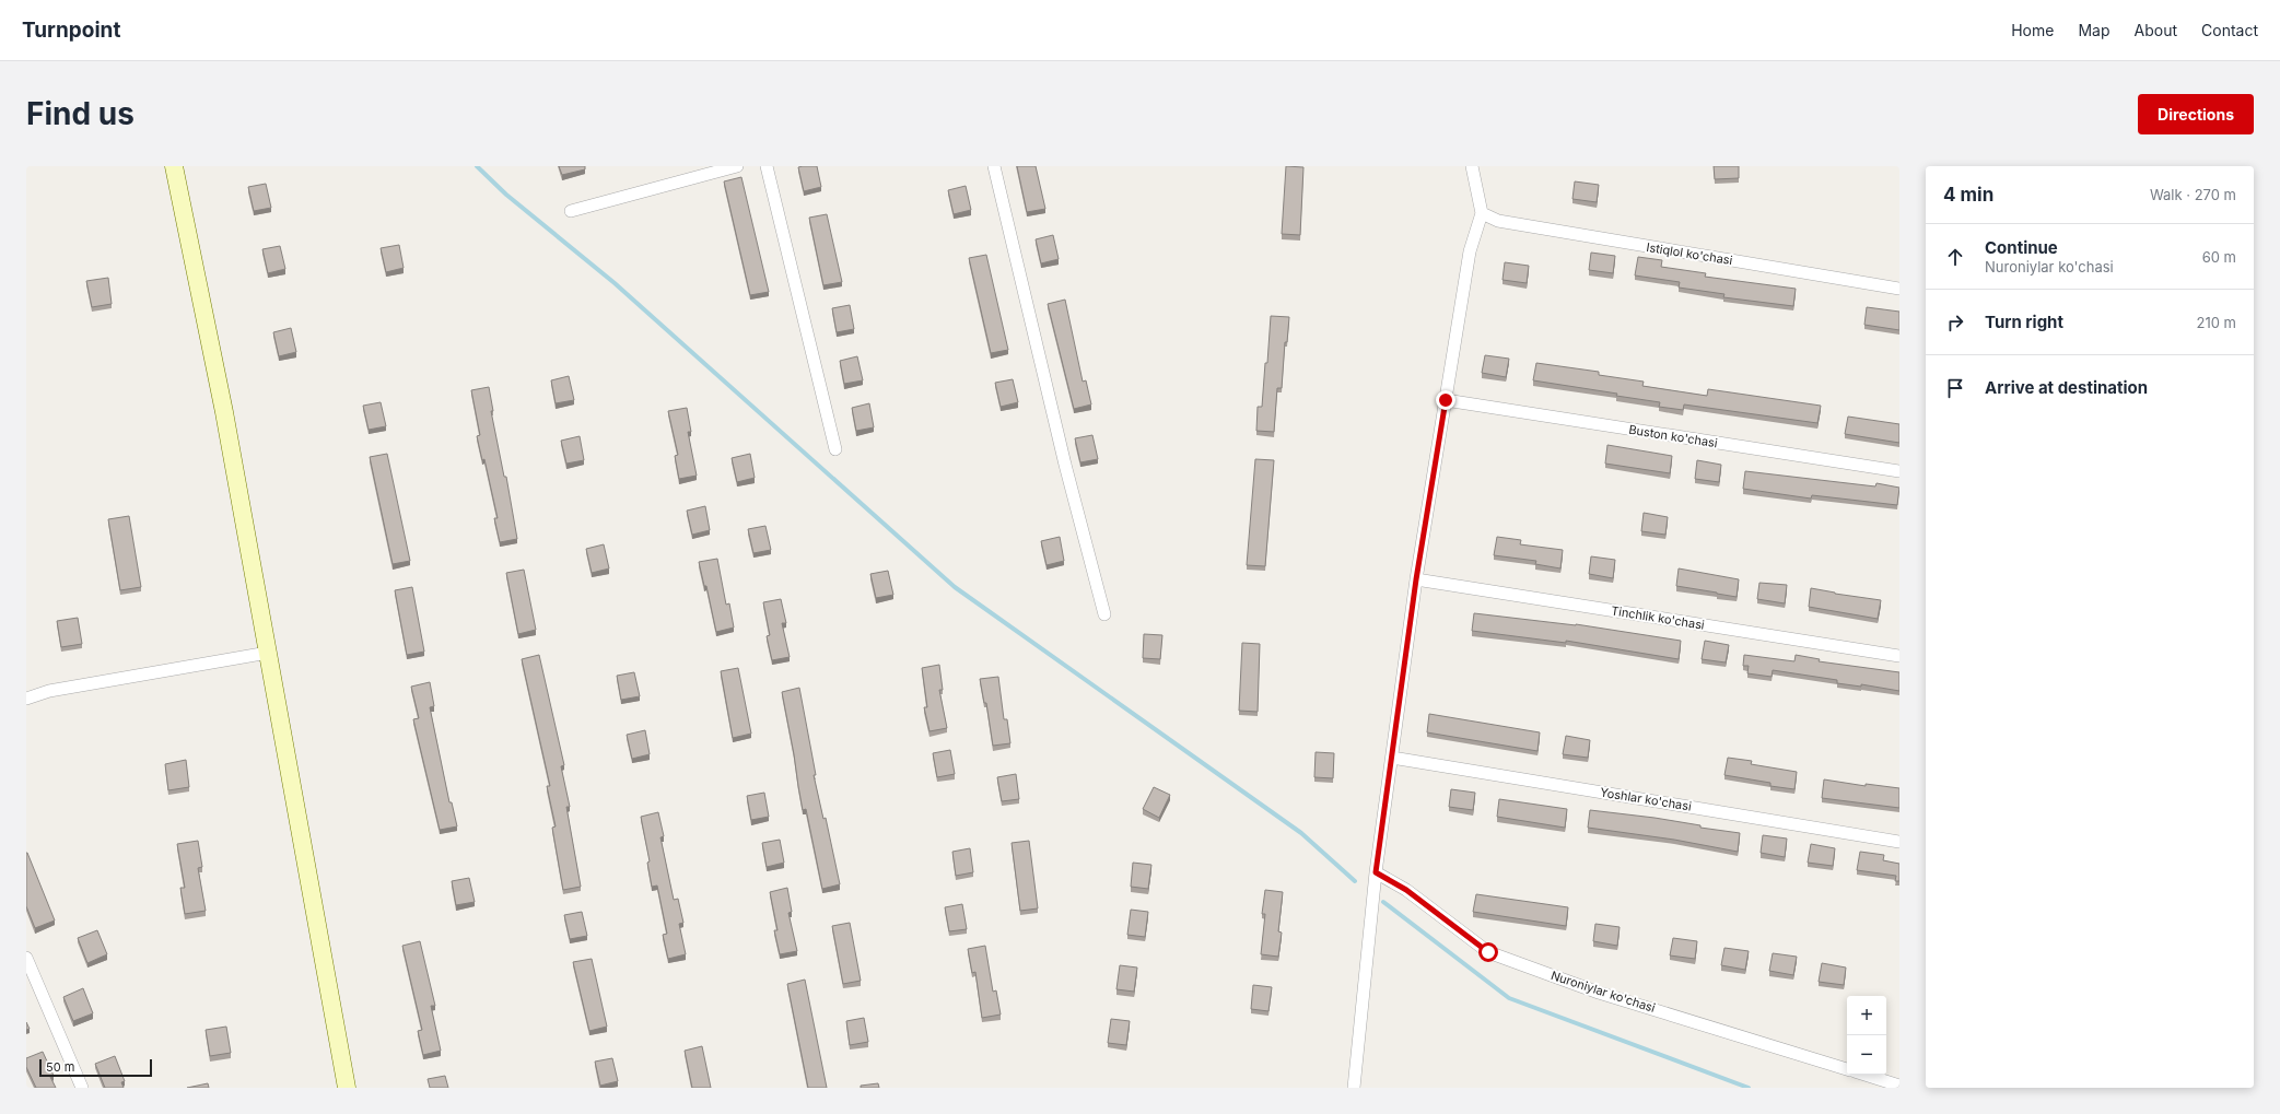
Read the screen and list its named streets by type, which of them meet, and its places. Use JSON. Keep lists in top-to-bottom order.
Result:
{
  "streets": {
    "street": [
      "Istiqlol ko'chasi",
      "Buston ko'chasi",
      "Tinchlik ko'chasi",
      "Yoshlar ko'chasi",
      "Nuroniylar ko'chasi"
    ]
  },
  "scale_bar": "50 m",
  "page": {
    "header": "Turnpoint",
    "nav": [
      "Home",
      "Map",
      "About",
      "Contact"
    ],
    "buttons": "Directions",
    "title": "Find us",
    "heading": ["4 min", "Walk · 270 m"],
    "list": [
      ["Continue", "Nuroniylar ko'chasi", "60 m"],
      ["Turn right", "210 m"],
      "Arrive at destination"
    ],
    "map_buttons": ["+", "−"],
    "scale": "50 m"
  }
}
